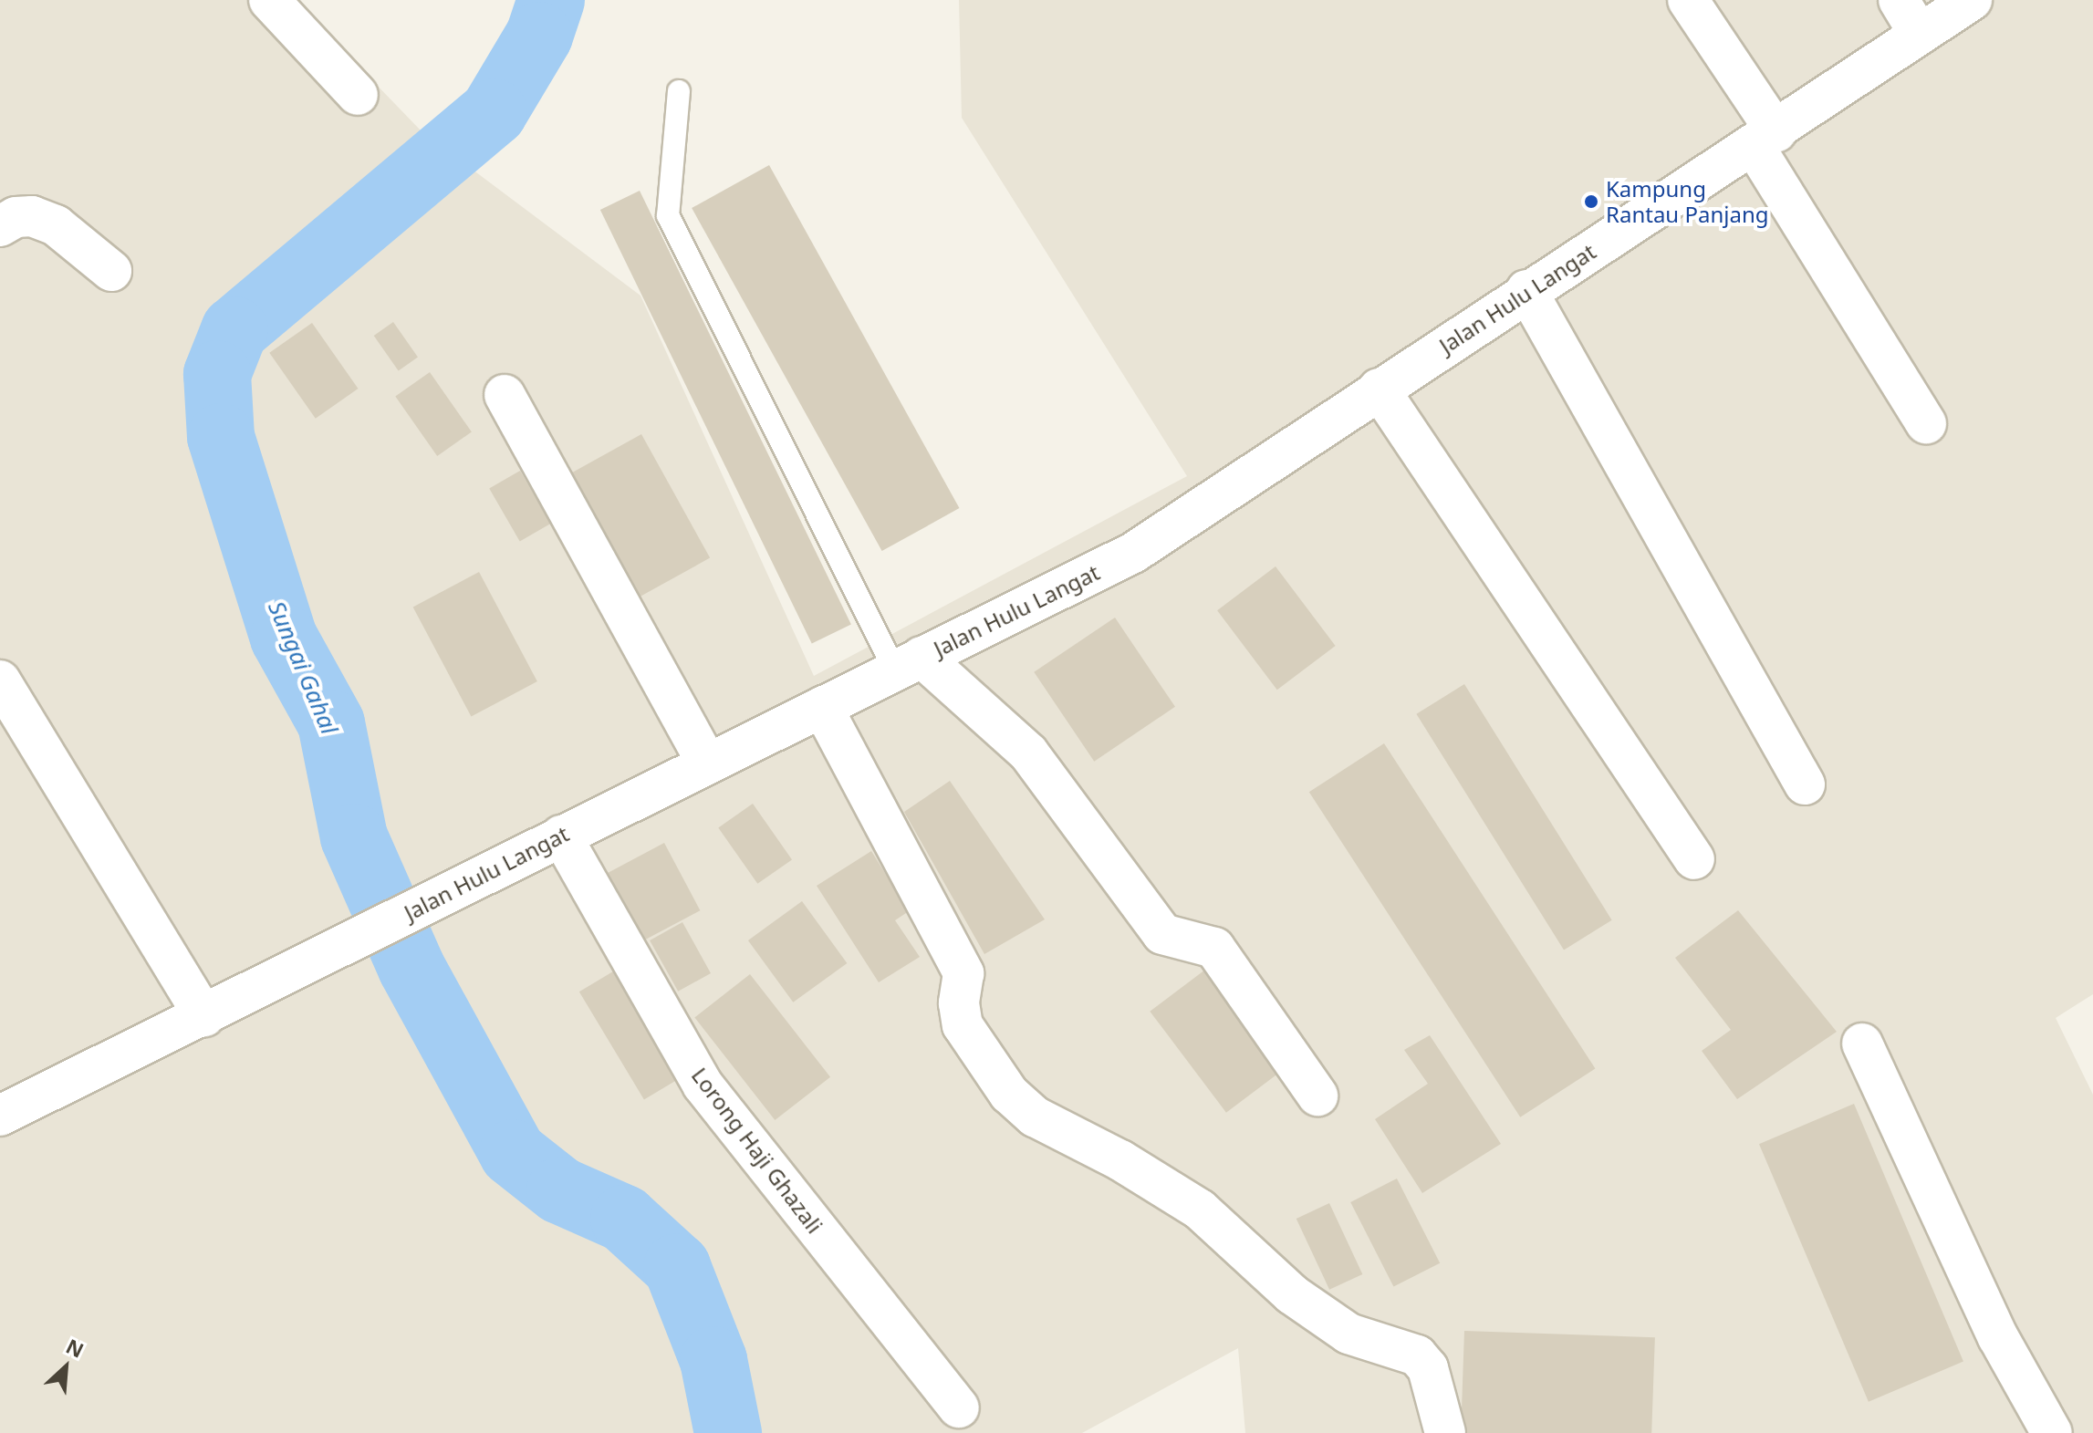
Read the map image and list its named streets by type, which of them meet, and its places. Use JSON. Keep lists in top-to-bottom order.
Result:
{
  "streets": {
    "street": ["Jalan Hulu Langat", "Lorong Haji Ghazali"]
  },
  "crossings": [
    ["Jalan Hulu Langat", "Lorong Haji Ghazali"]
  ],
  "water": ["Sungai Gahal"],
  "places": ["Kampung Rantau Panjang"],
  "north": "top right"
}
